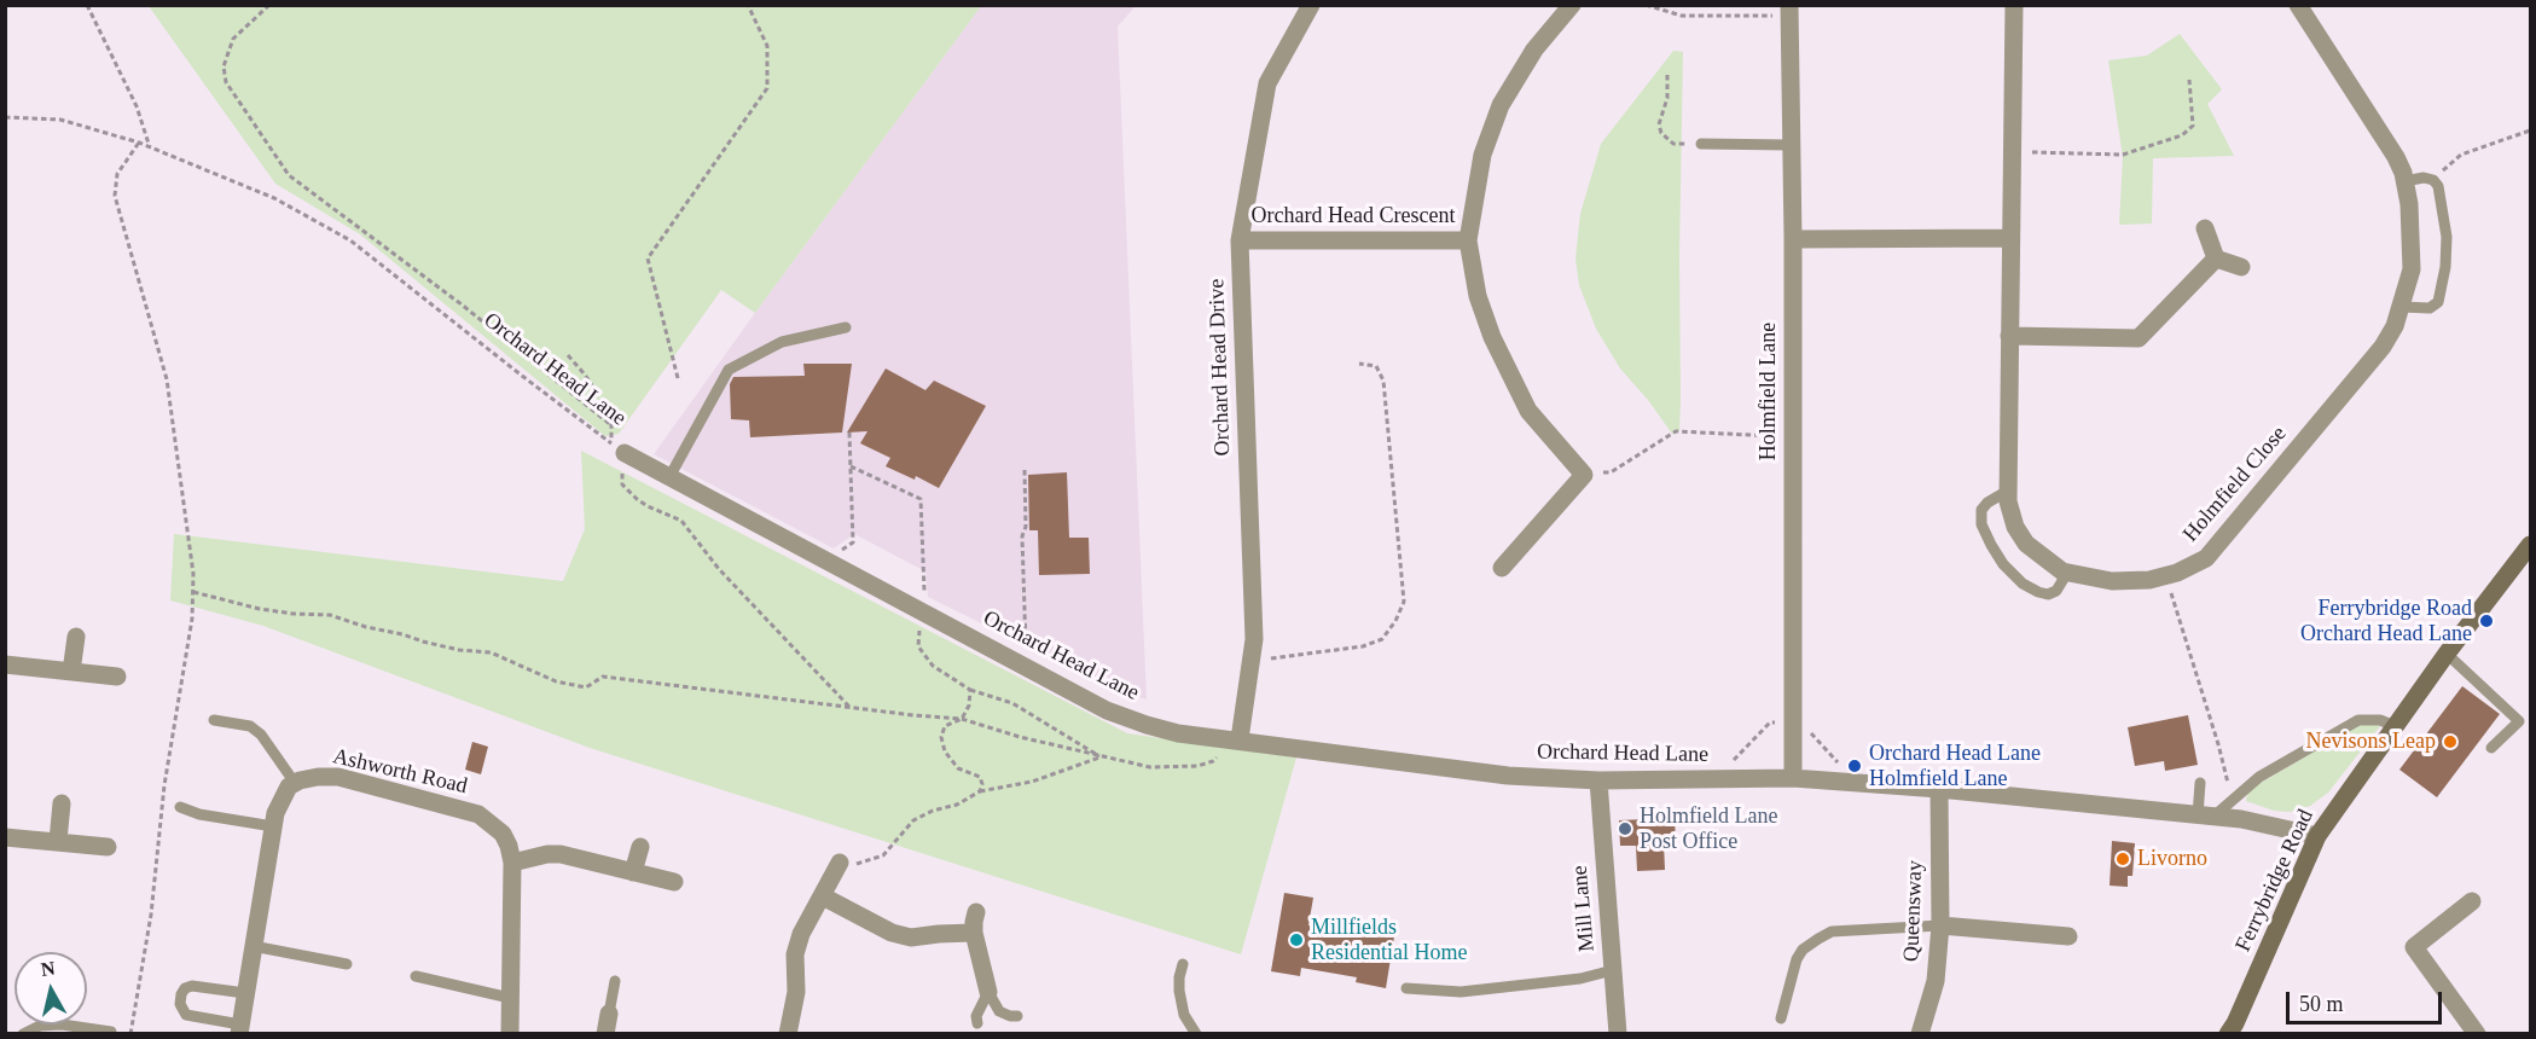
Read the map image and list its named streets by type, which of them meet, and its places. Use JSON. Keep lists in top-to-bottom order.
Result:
{
  "streets": {
    "street": [
      "Orchard Head Crescent",
      "Orchard Head Drive",
      "Orchard Head Lane",
      "Holmfield Lane",
      "Holmfield Close",
      "Ashworth Road",
      "Ferrybridge Road",
      "Mill Lane",
      "Queensway"
    ]
  },
  "crossings": [
    ["Orchard Head Crescent", "Orchard Head Drive"],
    ["Orchard Head Drive", "Orchard Head Lane"],
    ["Orchard Head Lane", "Holmfield Lane"],
    ["Orchard Head Lane", "Ferrybridge Road"],
    ["Orchard Head Lane", "Mill Lane"],
    ["Orchard Head Lane", "Queensway"]
  ],
  "places": [
    "Ferrybridge Road Orchard Head Lane",
    "Nevisons Leap",
    "Orchard Head Lane Holmfield Lane",
    "Holmfield Lane Post Office",
    "Livorno",
    "Millfields Residential Home"
  ],
  "scale_bar": "50 m",
  "north": "top"
}
